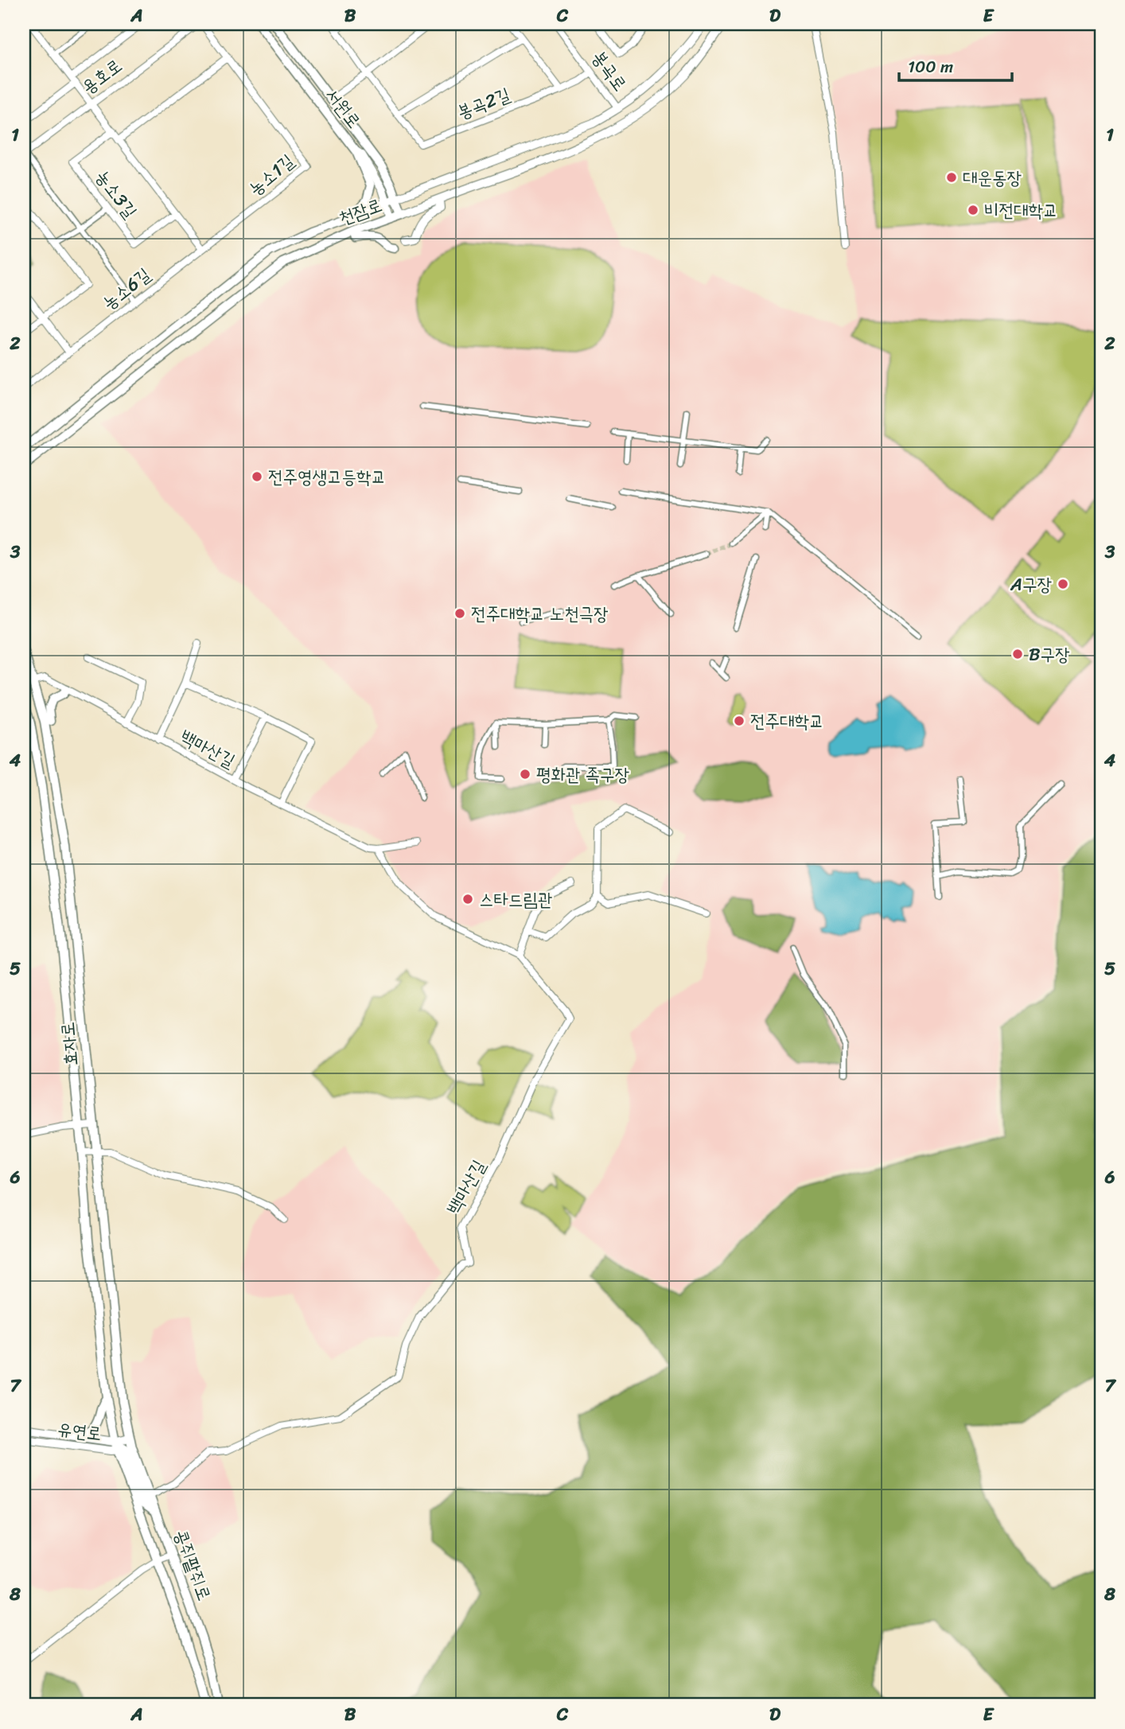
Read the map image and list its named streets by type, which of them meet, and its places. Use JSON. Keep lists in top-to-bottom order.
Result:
{
  "streets": {
    "main road": [
      "서원로",
      "천잠로",
      "효자로",
      "콩쥐팥쥐로"
    ],
    "street": [
      "봉곡로",
      "용호로",
      "봉곡2길",
      "농소1길",
      "농소3길",
      "농소6길",
      "백마산길",
      "유연로"
    ]
  },
  "crossings": [
    ["봉곡로", "봉곡2길"],
    ["봉곡로", "천잠로"],
    ["용호로", "농소1길"],
    ["용호로", "농소3길"],
    ["서원로", "천잠로"],
    ["농소1길", "농소3길"],
    ["농소1길", "농소6길"],
    ["농소3길", "농소6길"],
    ["백마산길", "효자로"],
    ["백마산길", "콩쥐팥쥐로"],
    ["효자로", "유연로"],
    ["효자로", "콩쥐팥쥐로"],
    ["유연로", "콩쥐팥쥐로"]
  ],
  "places": [
    "대운동장",
    "비전대학교",
    "전주영생고등학교",
    "A구장",
    "전주대학교 노천극장",
    "B구장",
    "전주대학교",
    "평화관 족구장",
    "스타드림관"
  ],
  "scale_bar": "100 m",
  "grid": {
    "columns": [
      "A",
      "B",
      "C",
      "D",
      "E"
    ],
    "rows": [
      "1",
      "2",
      "3",
      "4",
      "5",
      "6",
      "7",
      "8"
    ]
  }
}
